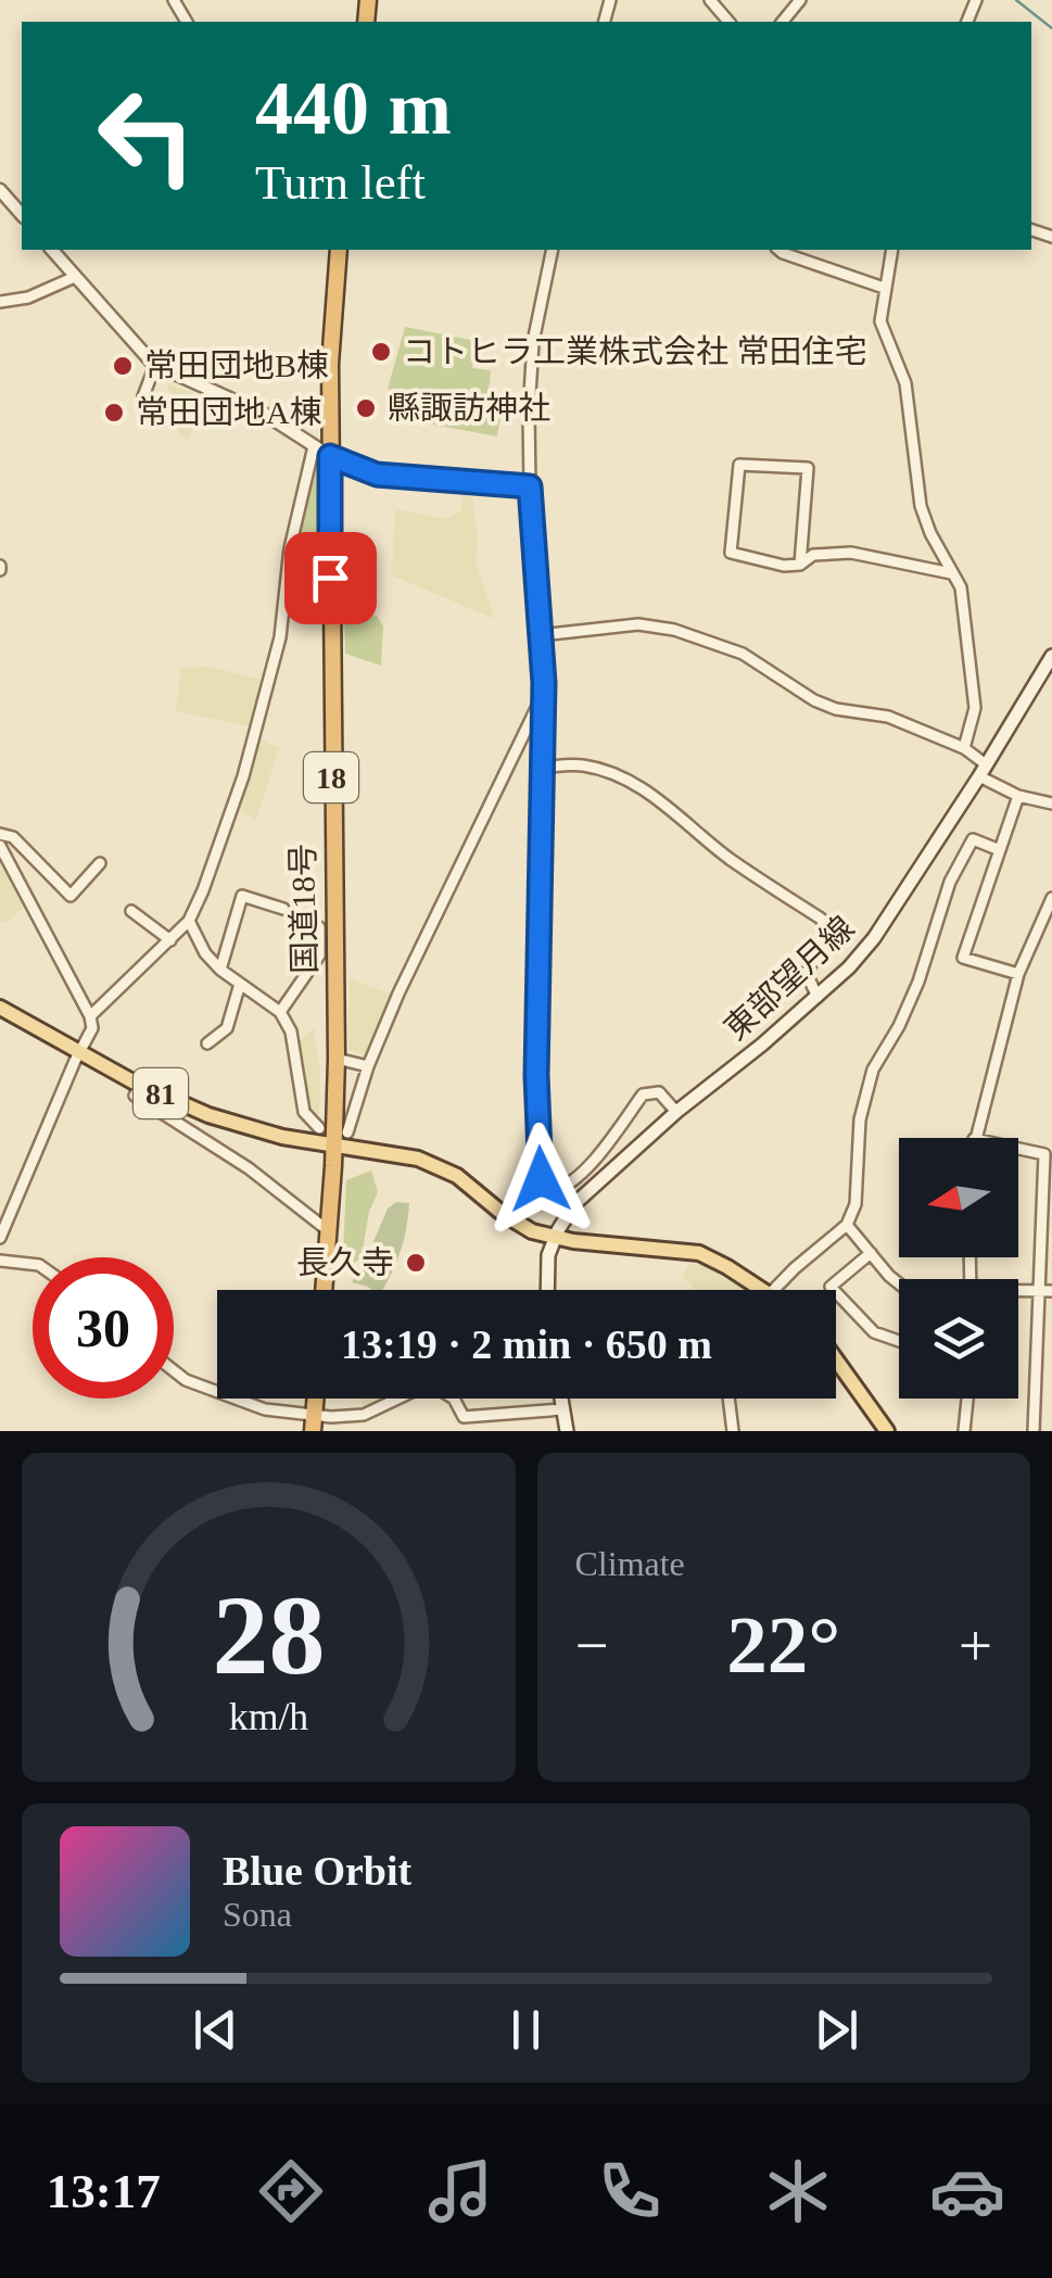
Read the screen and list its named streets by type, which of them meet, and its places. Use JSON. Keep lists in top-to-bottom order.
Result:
{
  "streets": {
    "highway": ["18", "国道18号"],
    "main road": ["東部望月線", "81"]
  },
  "crossings": [
    ["国道18号", "81"],
    ["東部望月線", "81"]
  ],
  "places": [
    "コトヒラ工業株式会社 常田住宅",
    "常田団地B棟",
    "縣諏訪神社",
    "常田団地A棟",
    "長久寺"
  ],
  "north": "left",
  "page": {
    "turn": ["440 m", "Turn left"],
    "limit": "30",
    "trip": "13:19 · 2 min · 650 m",
    "tile": "Climate",
    "heat": ["−", "22°", "+"],
    "song": ["Blue Orbit", "Sona"],
    "tabs": "13:17",
    "gauge": ["28", "km/h"]
  }
}
